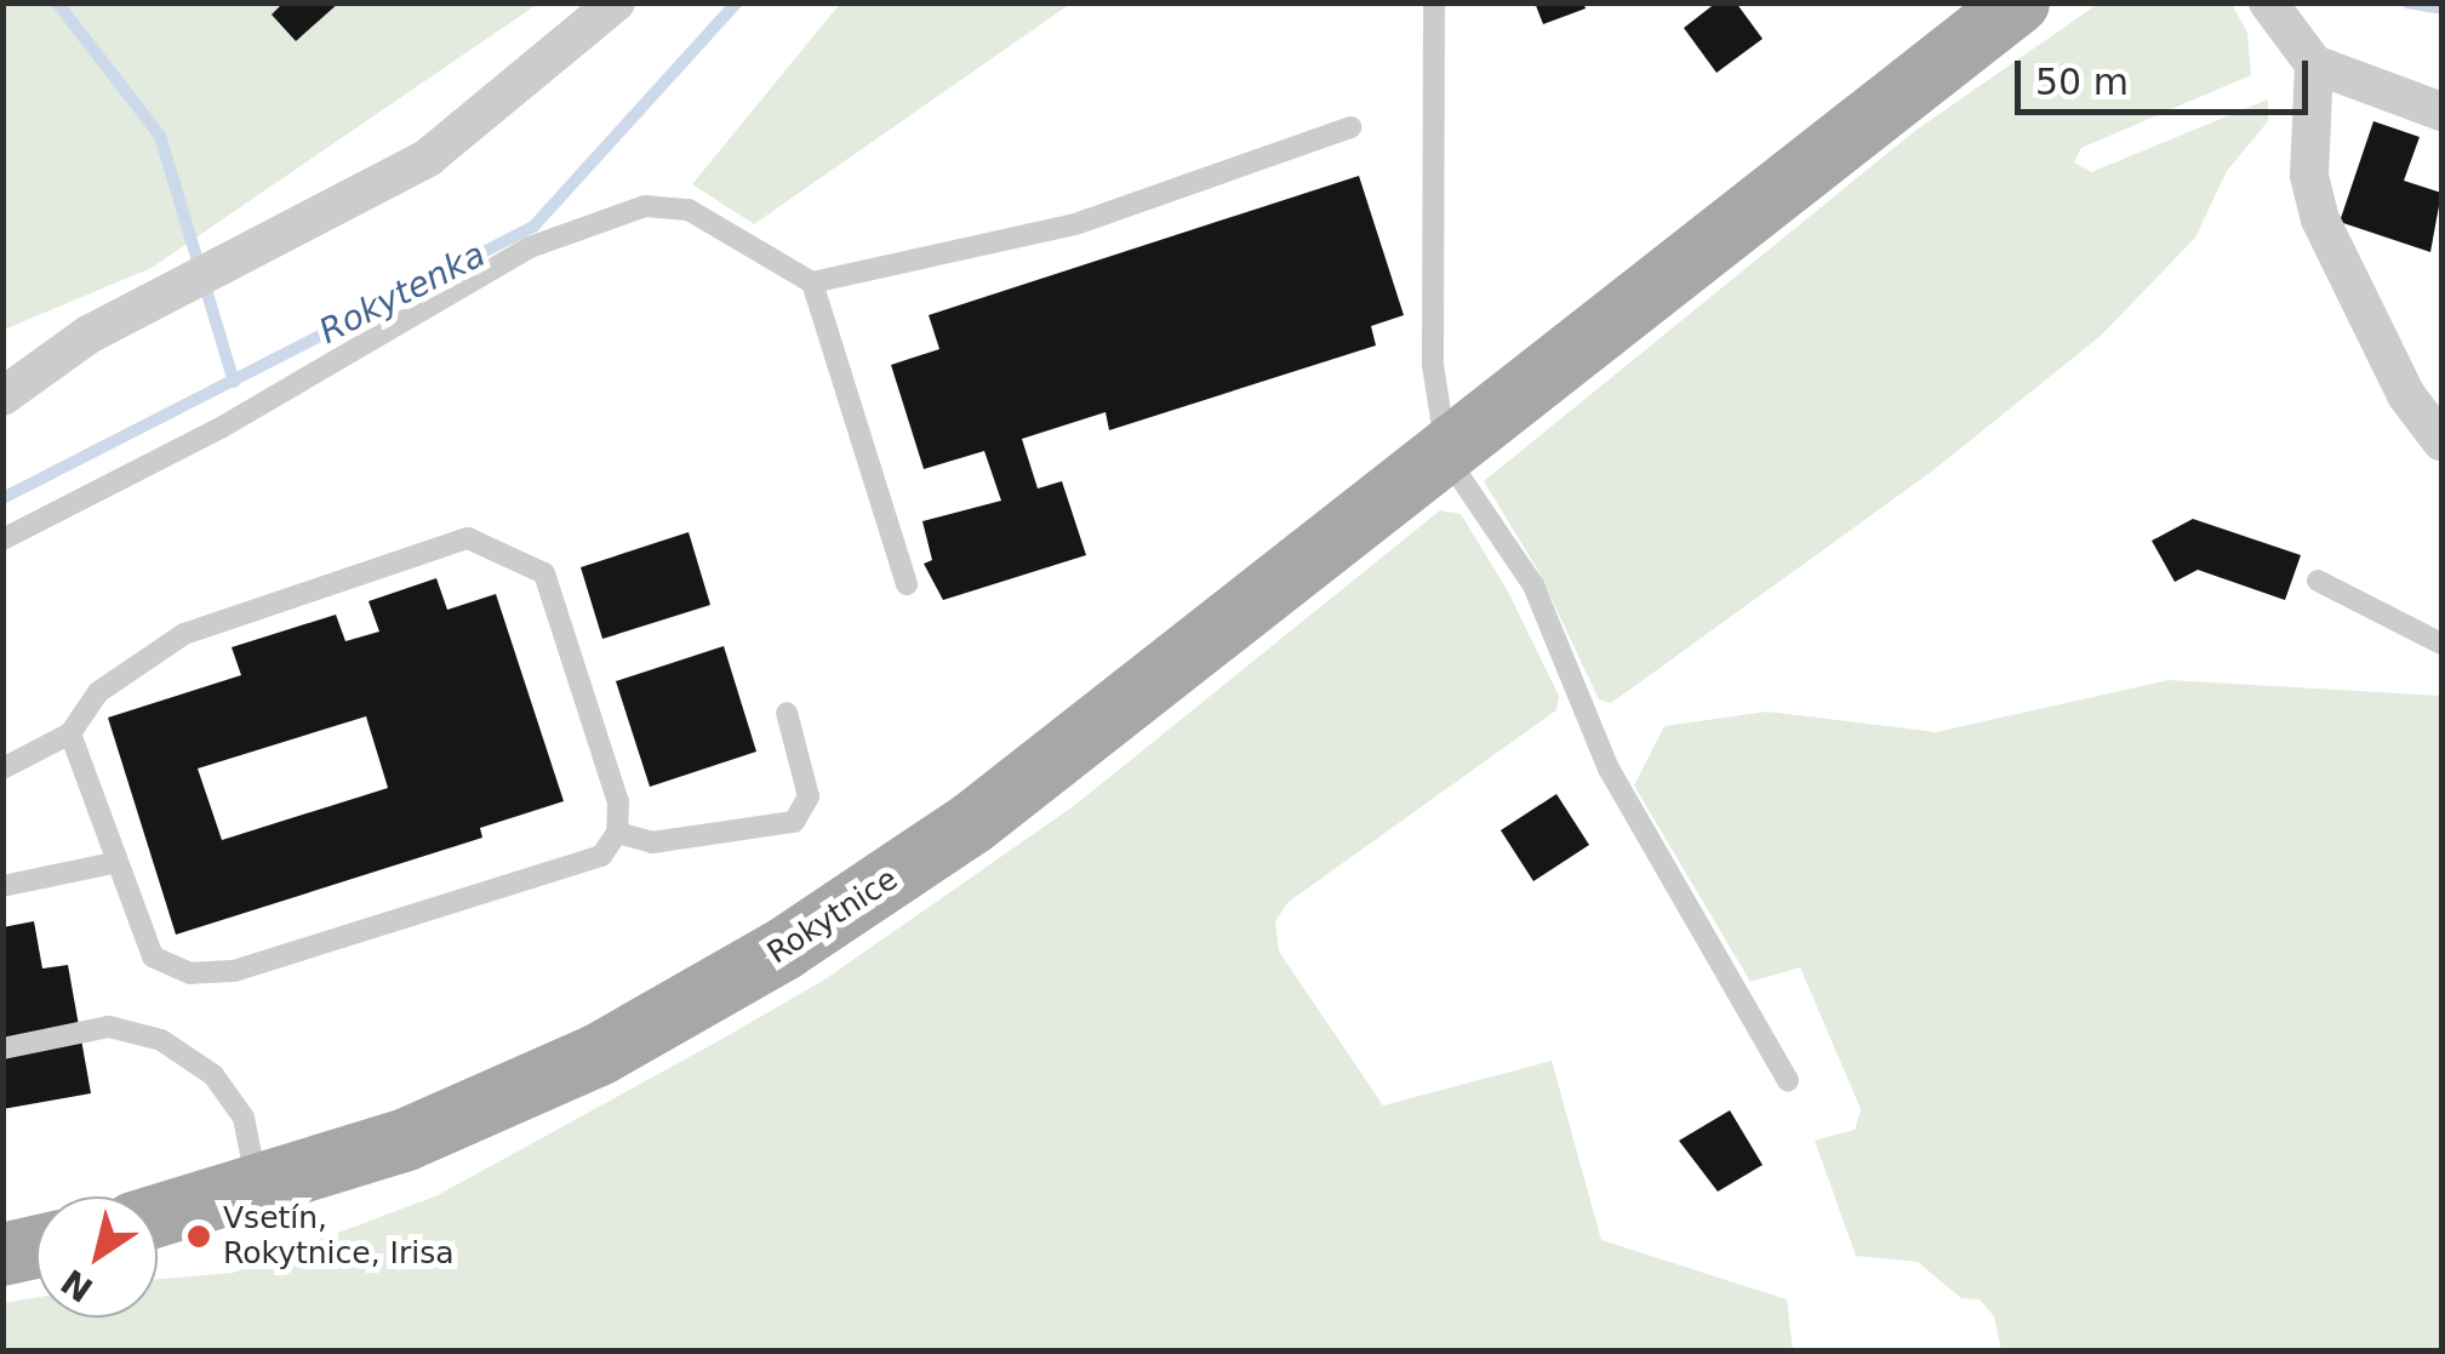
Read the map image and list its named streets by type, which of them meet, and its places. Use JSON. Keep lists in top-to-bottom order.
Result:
{
  "streets": {
    "main road": ["Rokytnice"]
  },
  "water": ["Rokytenka"],
  "places": ["Vsetín, Rokytnice, Irisa"],
  "scale_bar": "50 m",
  "north": "bottom left"
}
